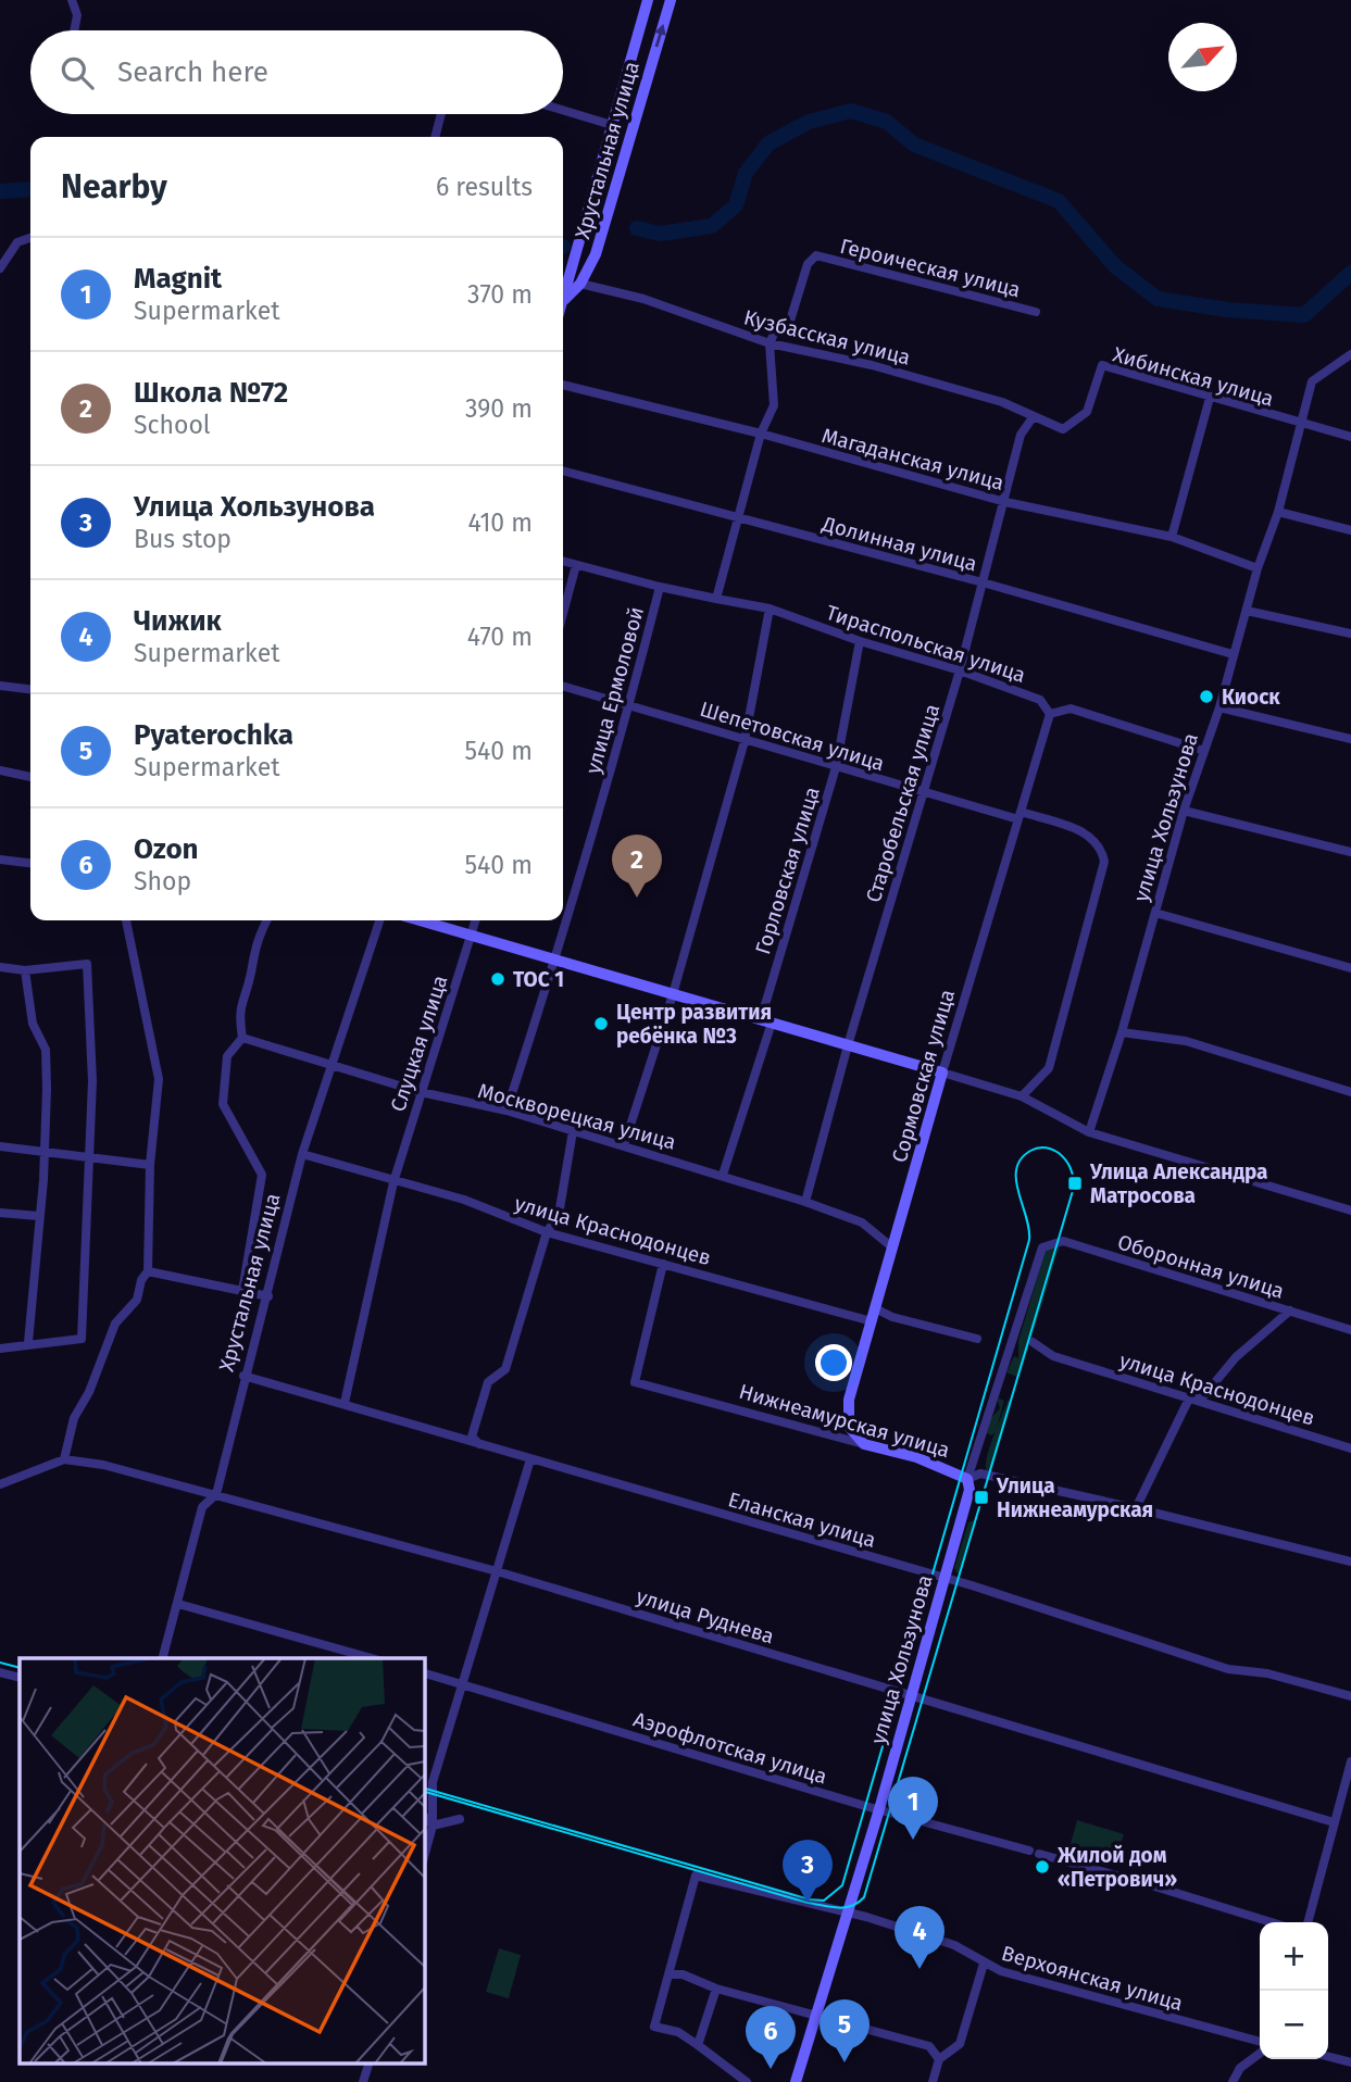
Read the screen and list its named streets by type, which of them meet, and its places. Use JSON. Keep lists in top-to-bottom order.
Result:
{
  "streets": {
    "street": [
      "Хрустальная улица",
      "Героическая улица",
      "Кузбасская улица",
      "Хибинская улица",
      "Магаданская улица",
      "Долинная улица",
      "Тираспольская улица",
      "улица Ермоловой",
      "Шепетовская улица",
      "Старобельская улица",
      "улица Хользунова",
      "Горловская улица",
      "Слуцкая улица",
      "Сормовская улица",
      "Москворецкая улица",
      "улица Краснодонцев",
      "Оборонная улица",
      "Нижнеамурская улица",
      "Еланская улица",
      "улица Руднева",
      "Аэрофлотская улица",
      "Верхоянская улица"
    ]
  },
  "crossings": [
    ["Хрустальная улица", "Кузбасская улица"],
    ["Хрустальная улица", "Москворецкая улица"],
    ["Хрустальная улица", "улица Краснодонцев"],
    ["Хрустальная улица", "Еланская улица"],
    ["Хрустальная улица", "улица Руднева"],
    ["Героическая улица", "Кузбасская улица"],
    ["Кузбасская улица", "Хибинская улица"],
    ["Кузбасская улица", "Старобельская улица"],
    ["Хибинская улица", "улица Хользунова"],
    ["Магаданская улица", "Старобельская улица"],
    ["Магаданская улица", "улица Хользунова"],
    ["Долинная улица", "Старобельская улица"],
    ["Долинная улица", "улица Хользунова"],
    ["Тираспольская улица", "улица Ермоловой"],
    ["Тираспольская улица", "Старобельская улица"],
    ["Тираспольская улица", "Горловская улица"],
    ["Тираспольская улица", "Сормовская улица"],
    ["улица Ермоловой", "Шепетовская улица"],
    ["улица Ермоловой", "Москворецкая улица"],
    ["Шепетовская улица", "Старобельская улица"],
    ["Шепетовская улица", "Горловская улица"],
    ["Шепетовская улица", "Сормовская улица"],
    ["Старобельская улица", "Москворецкая улица"],
    ["улица Хользунова", "Оборонная улица"],
    ["улица Хользунова", "Нижнеамурская улица"],
    ["улица Хользунова", "Еланская улица"],
    ["улица Хользунова", "улица Руднева"],
    ["улица Хользунова", "Аэрофлотская улица"],
    ["улица Хользунова", "Верхоянская улица"],
    ["Горловская улица", "Москворецкая улица"],
    ["Слуцкая улица", "Москворецкая улица"],
    ["Слуцкая улица", "улица Краснодонцев"],
    ["Слуцкая улица", "Еланская улица"],
    ["Сормовская улица", "Москворецкая улица"],
    ["Сормовская улица", "улица Краснодонцев"],
    ["Сормовская улица", "Нижнеамурская улица"],
    ["улица Краснодонцев", "Нижнеамурская улица"]
  ],
  "places": {
    "other": [
      "Киоск",
      "ТОС 1",
      "Центр развития ребёнка №3",
      "Жилой дом «Петрович»"
    ],
    "transit": ["Улица Александра Матросова", "Улица Нижнеамурская"]
  },
  "north": "top right",
  "page": {
    "search": "Search here",
    "heading": ["Nearby", "6 results"],
    "list": [
      {
        "mark": "1",
        "name": "Magnit",
        "note": "Supermarket",
        "value": "370 m"
      },
      {
        "mark": "2",
        "name": "Школа №72",
        "note": "School",
        "value": "390 m"
      },
      {
        "mark": "3",
        "name": "Улица Хользунова",
        "note": "Bus stop",
        "value": "410 m"
      },
      {
        "mark": "4",
        "name": "Чижик",
        "note": "Supermarket",
        "value": "470 m"
      },
      {
        "mark": "5",
        "name": "Pyaterochka",
        "note": "Supermarket",
        "value": "540 m"
      },
      {
        "mark": "6",
        "name": "Ozon",
        "note": "Shop",
        "value": "540 m"
      }
    ],
    "pins": [
      "2",
      "1",
      "3",
      "4",
      "5",
      "6"
    ],
    "map_buttons": ["+", "−"]
  }
}
